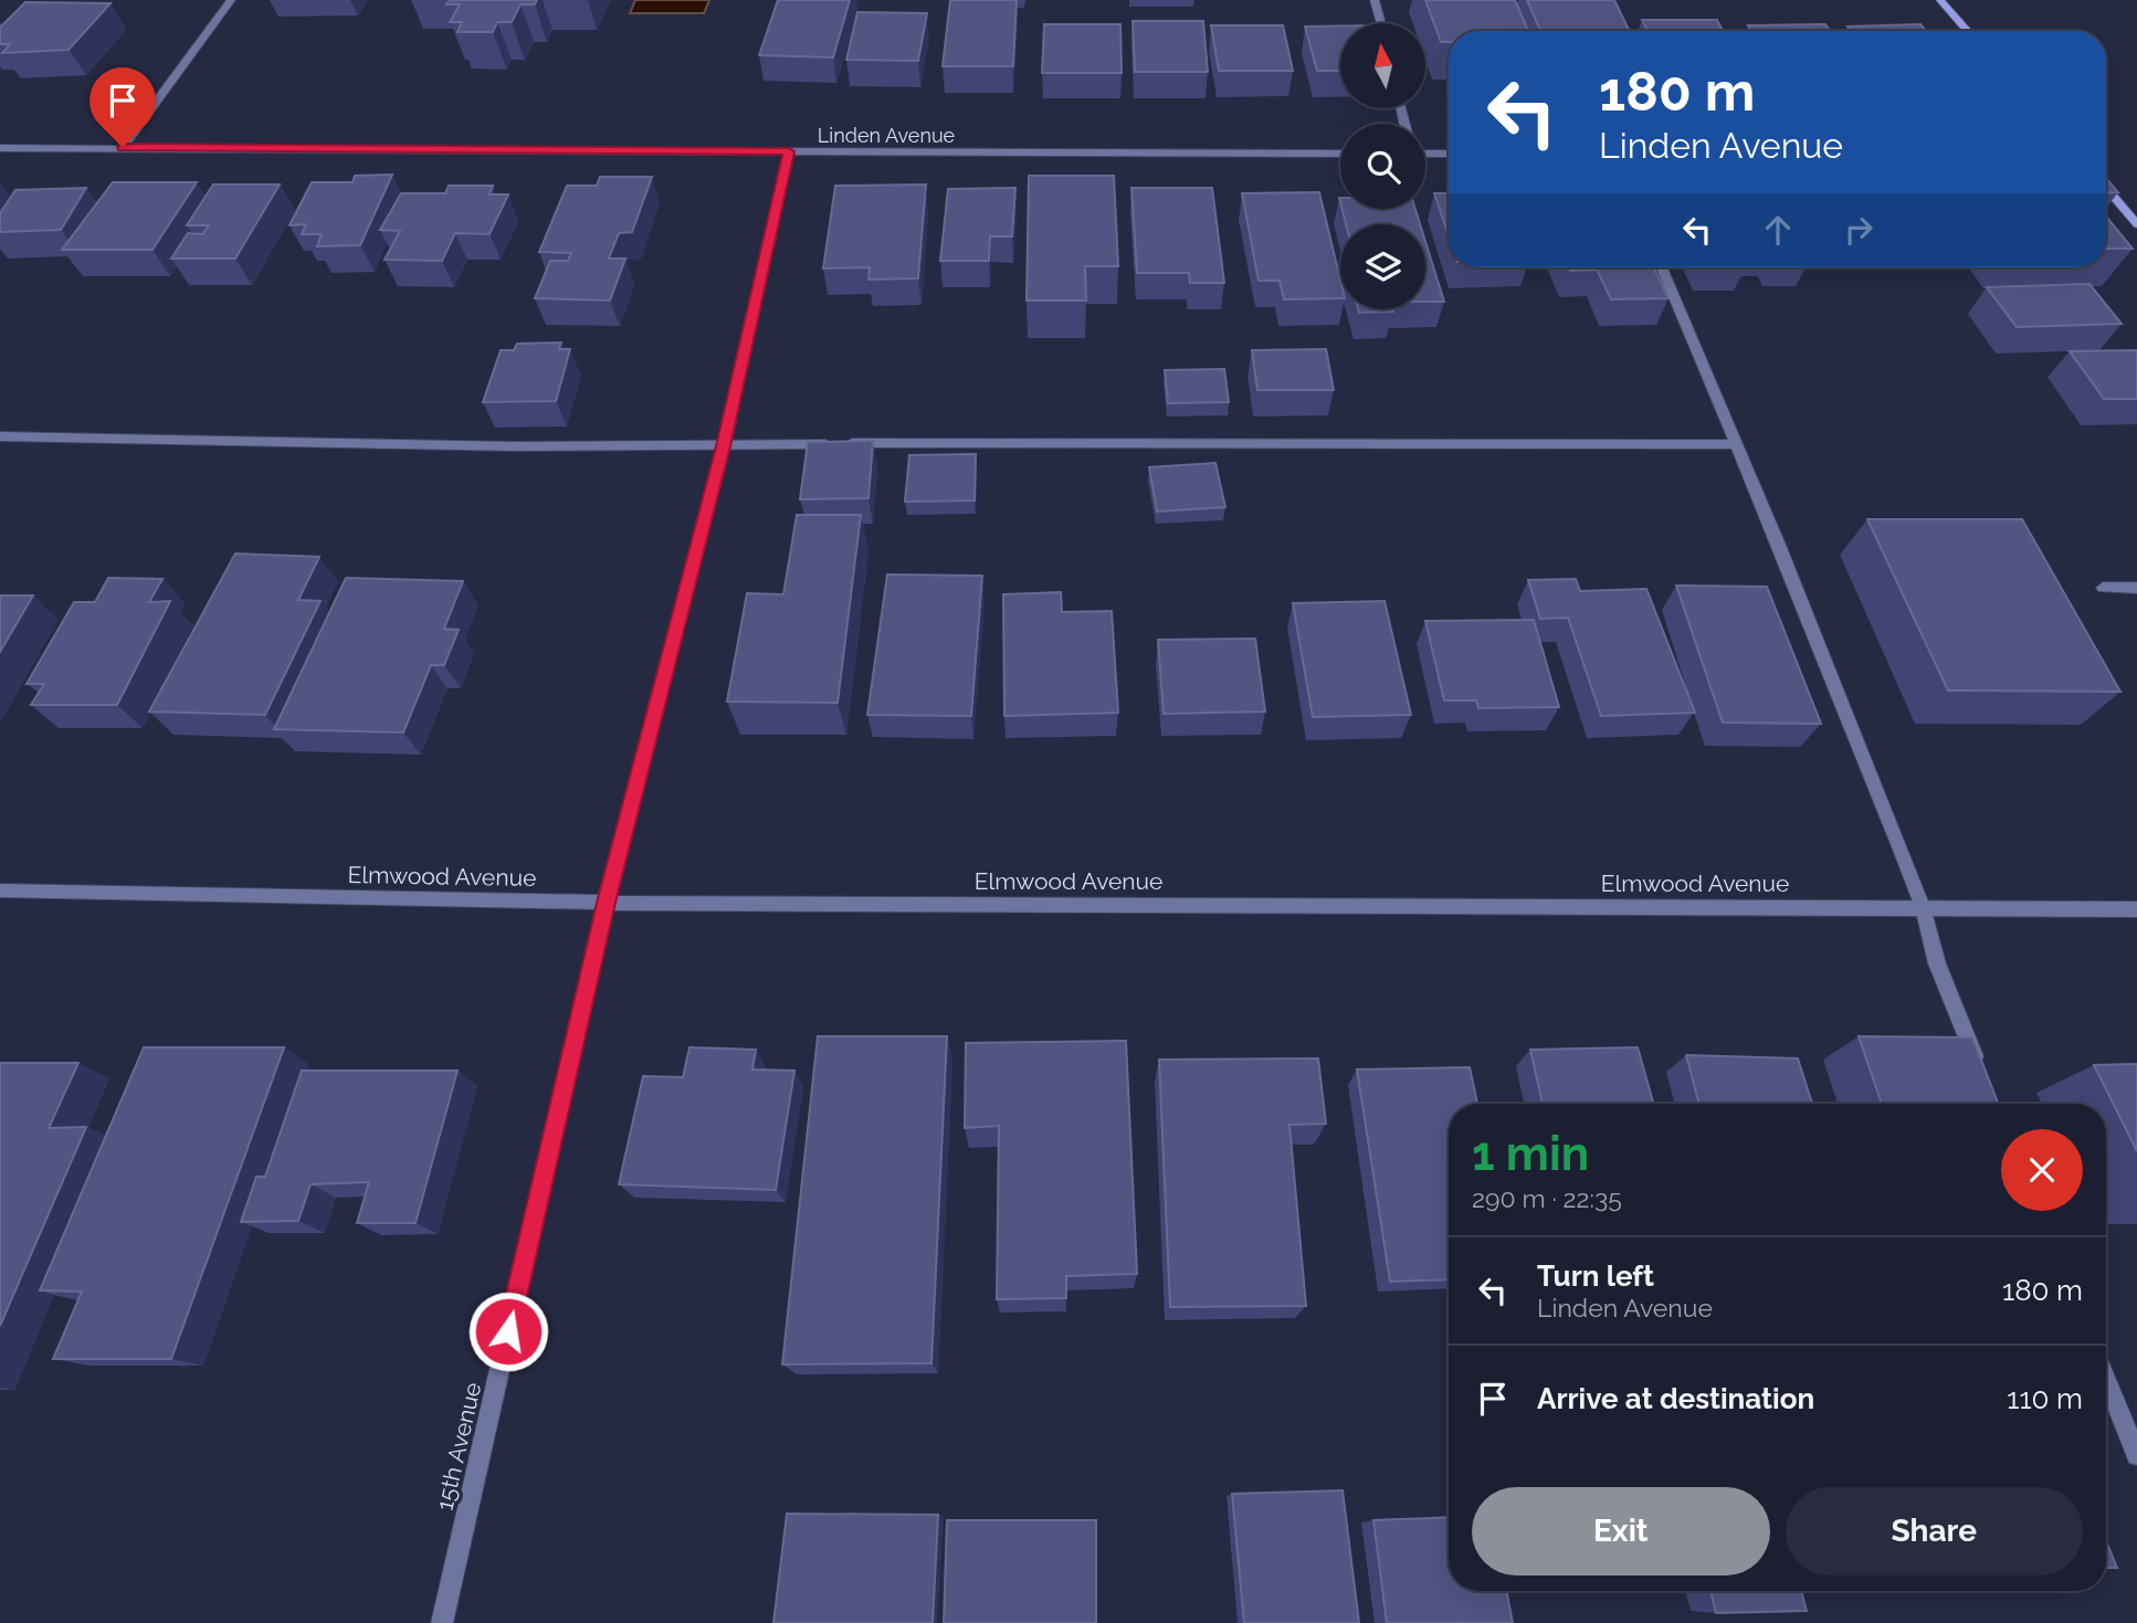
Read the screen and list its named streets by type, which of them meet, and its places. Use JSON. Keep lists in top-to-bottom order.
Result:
{
  "streets": {
    "street": ["Linden Avenue", "Elmwood Avenue", "15th Avenue"]
  },
  "crossings": [
    ["Linden Avenue", "15th Avenue"],
    ["Elmwood Avenue", "15th Avenue"]
  ],
  "north": "top",
  "page": {
    "turn": ["180 m", "Linden Avenue"],
    "heading": ["1 min", "290 m · 22:35"],
    "list": [
      {
        "name": "Turn left",
        "note": "Linden Avenue",
        "value": "180 m"
      },
      {
        "name": "Arrive at destination",
        "value": "110 m"
      }
    ],
    "buttons": ["Exit", "Share"]
  }
}
